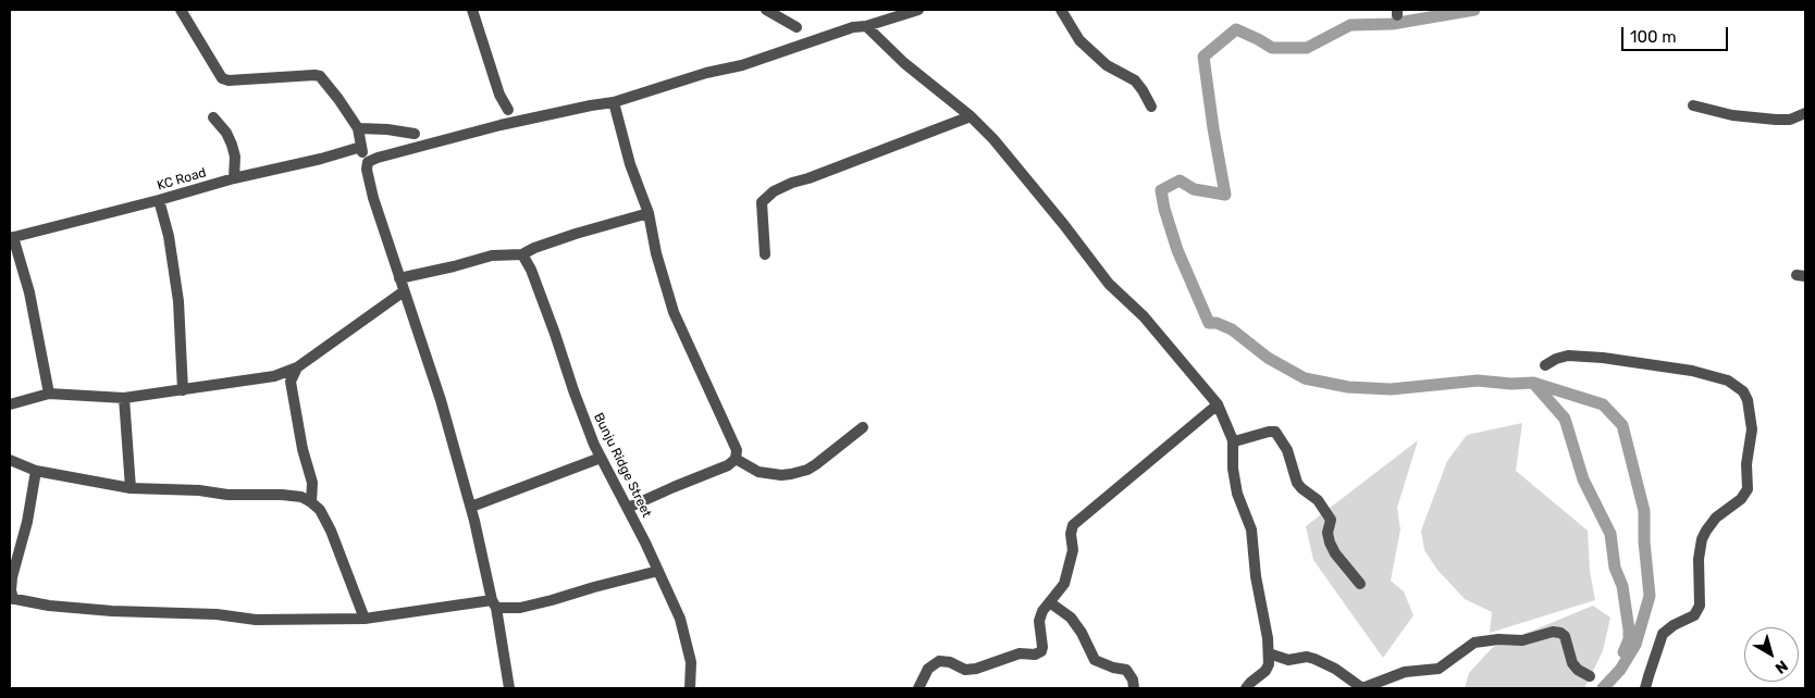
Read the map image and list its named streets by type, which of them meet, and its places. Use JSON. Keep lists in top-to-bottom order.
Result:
{
  "streets": {
    "street": ["KC Road", "Bunju Ridge Street"]
  },
  "scale_bar": "100 m",
  "north": "bottom right"
}
